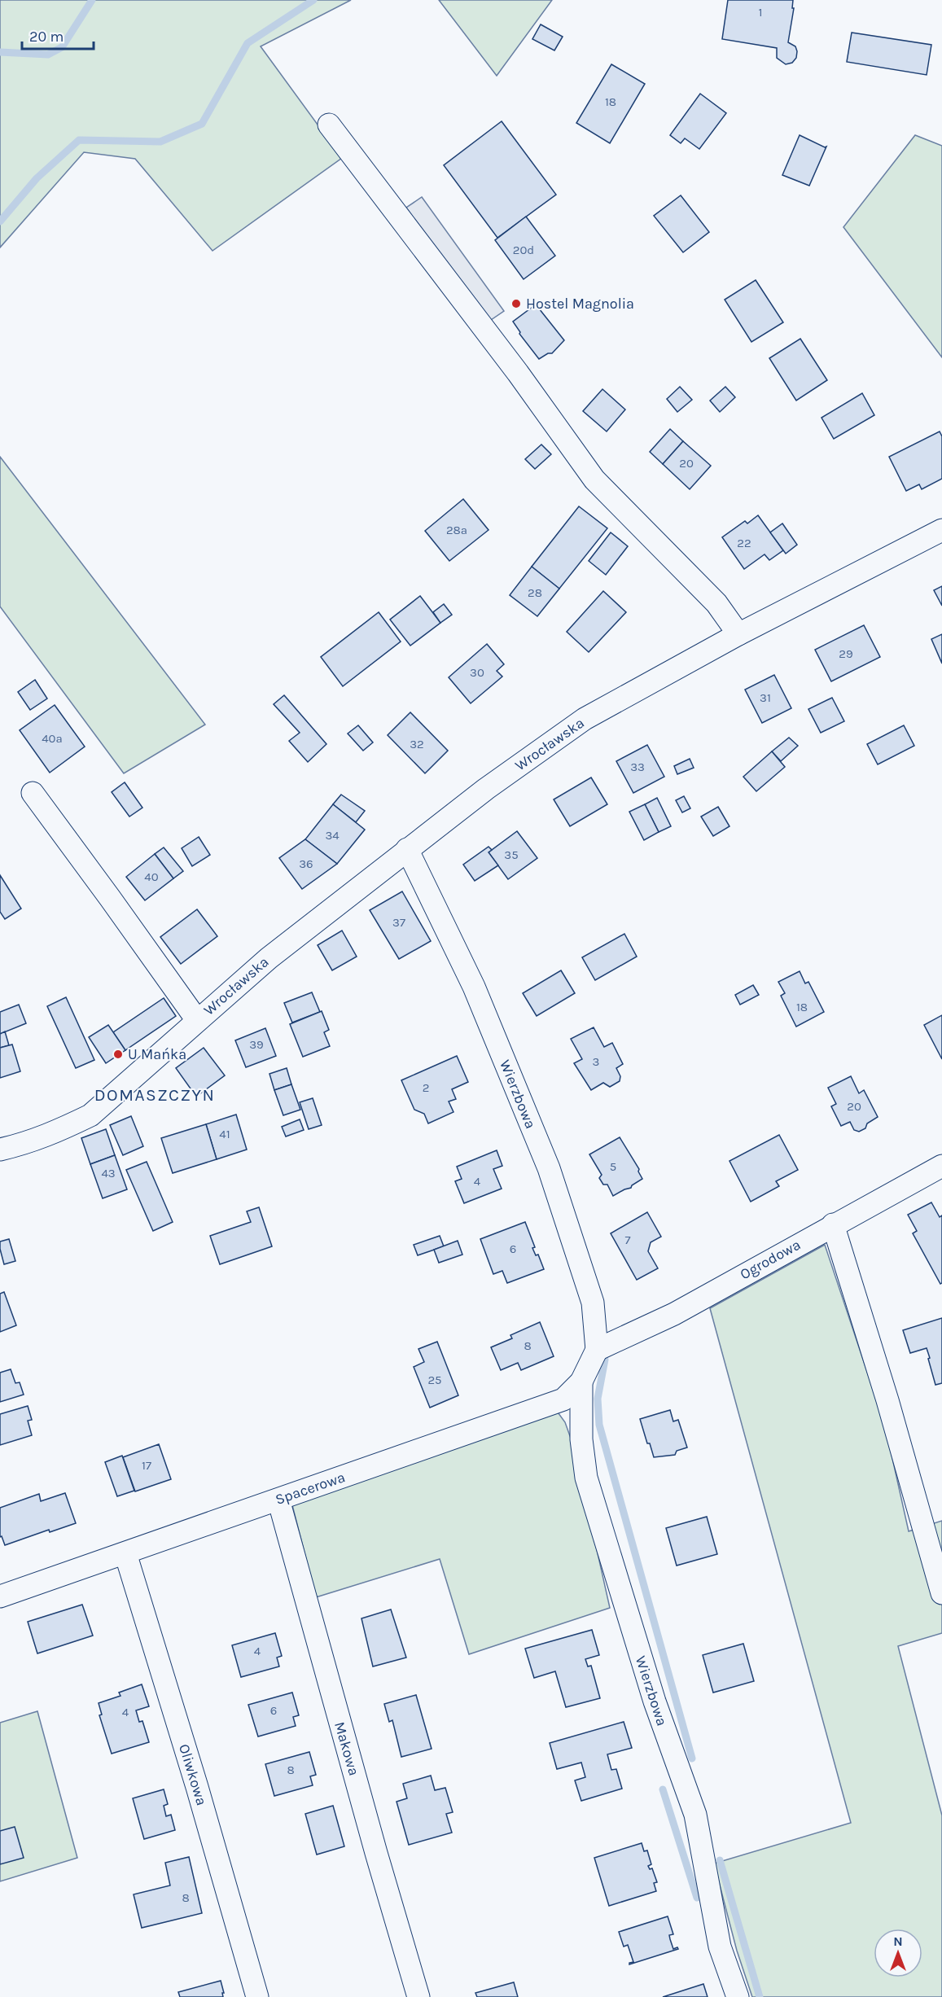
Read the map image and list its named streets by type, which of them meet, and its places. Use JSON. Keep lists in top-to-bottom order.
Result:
{
  "streets": {
    "street": [
      "Wrocławska",
      "Wierzbowa",
      "Ogrodowa",
      "Spacerowa",
      "Makowa",
      "Oliwkowa"
    ]
  },
  "crossings": [
    ["Wrocławska", "Wierzbowa"],
    ["Wierzbowa", "Ogrodowa"],
    ["Wierzbowa", "Spacerowa"],
    ["Ogrodowa", "Spacerowa"],
    ["Spacerowa", "Makowa"],
    ["Spacerowa", "Oliwkowa"]
  ],
  "districts": ["DOMASZCZYN"],
  "places": ["Hostel Magnolia", "U Mańka"],
  "house_numbers": [
    "1",
    "18",
    "20d",
    "20",
    "28a",
    "22",
    "28",
    "29",
    "30",
    "31",
    "40a",
    "32",
    "33",
    "34",
    "35",
    "36",
    "40",
    "37",
    "18",
    "39",
    "3",
    "2",
    "20",
    "41",
    "5",
    "43",
    "4",
    "7",
    "6",
    "8",
    "25",
    "17",
    "4",
    "6",
    "4",
    "8",
    "8"
  ],
  "scale_bar": "20 m",
  "north": "top"
}
